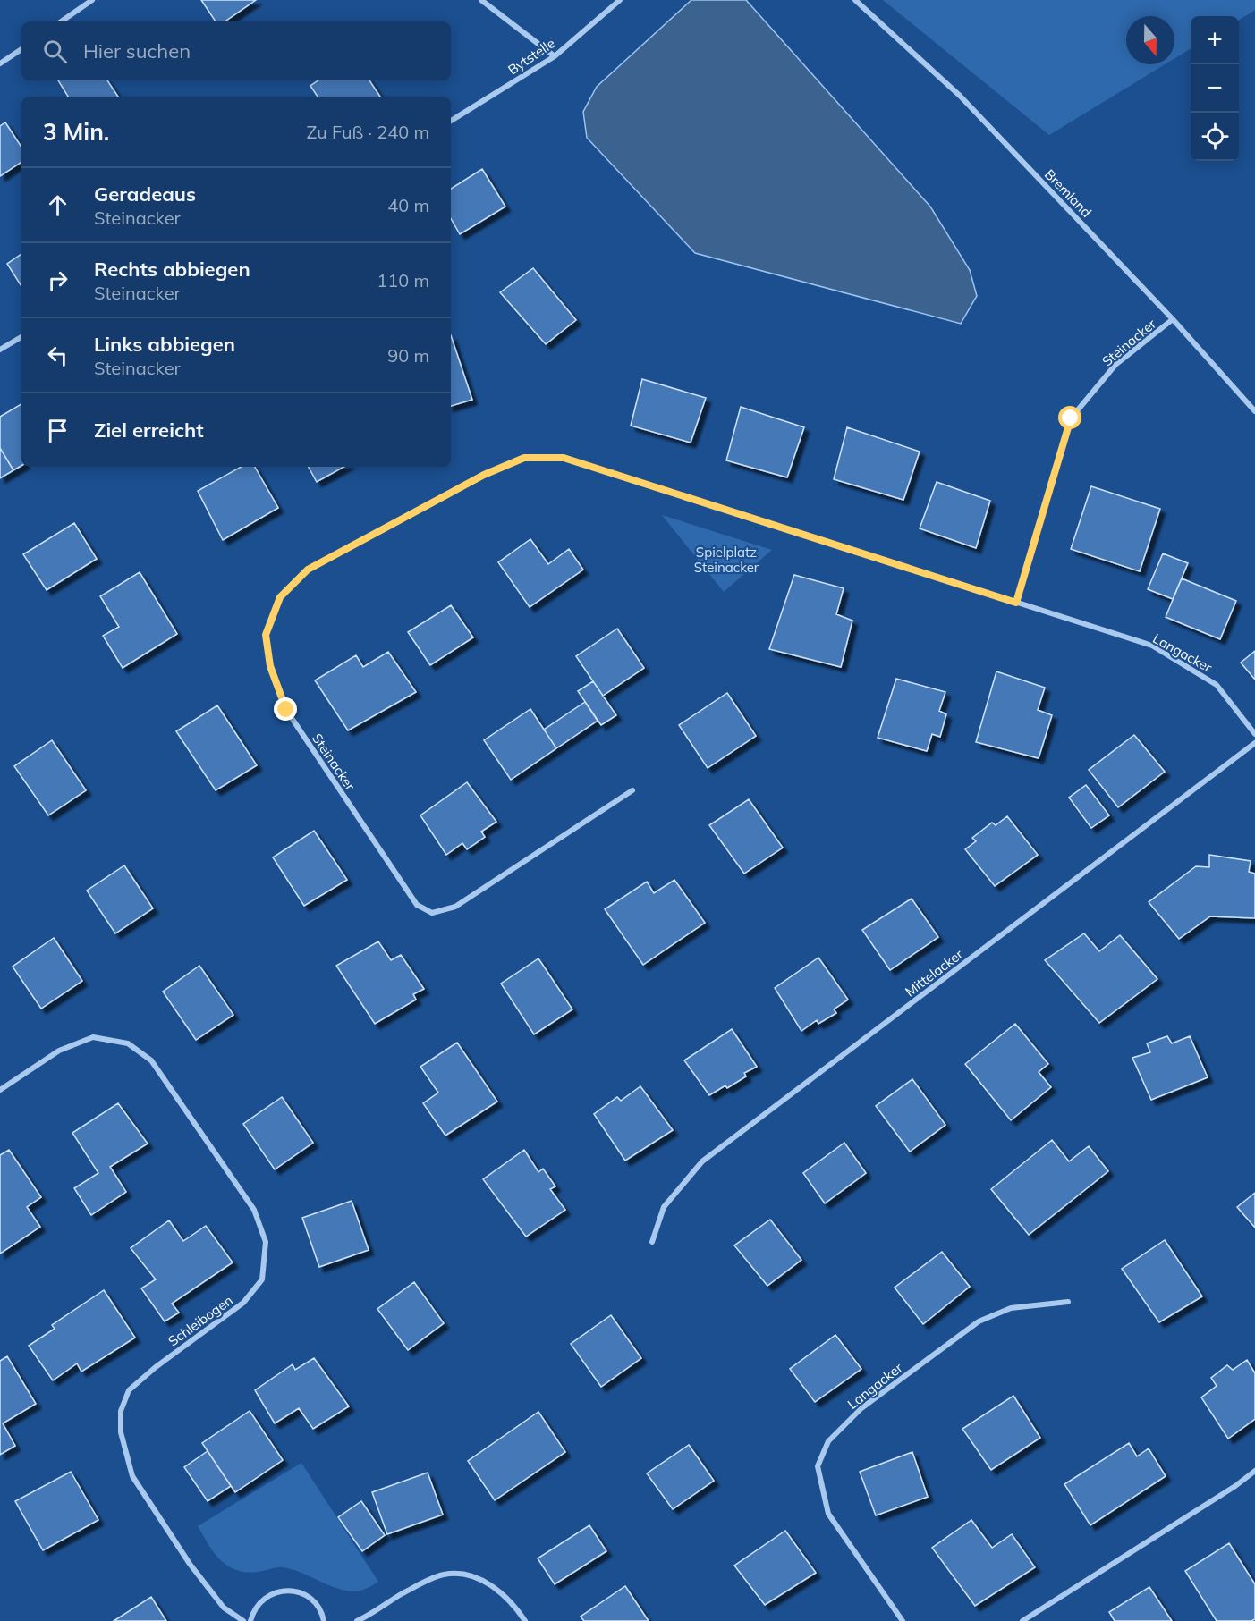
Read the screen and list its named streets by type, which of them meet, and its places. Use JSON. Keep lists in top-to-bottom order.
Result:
{
  "streets": {
    "street": [
      "Bytstelle",
      "Bremland",
      "Steinacker",
      "Langacker",
      "Mittelacker",
      "Schleibogen"
    ]
  },
  "crossings": [
    ["Bremland", "Steinacker"],
    ["Steinacker", "Langacker"]
  ],
  "parks": ["Spielplatz Steinacker"],
  "north": "bottom",
  "page": {
    "map_buttons": ["+", "−"],
    "search": "Hier suchen",
    "heading": ["3 Min.", "Zu Fuß · 240 m"],
    "list": [
      ["Geradeaus", "Steinacker", "40 m"],
      ["Rechts abbiegen", "Steinacker", "110 m"],
      ["Links abbiegen", "Steinacker", "90 m"],
      "Ziel erreicht"
    ]
  }
}
